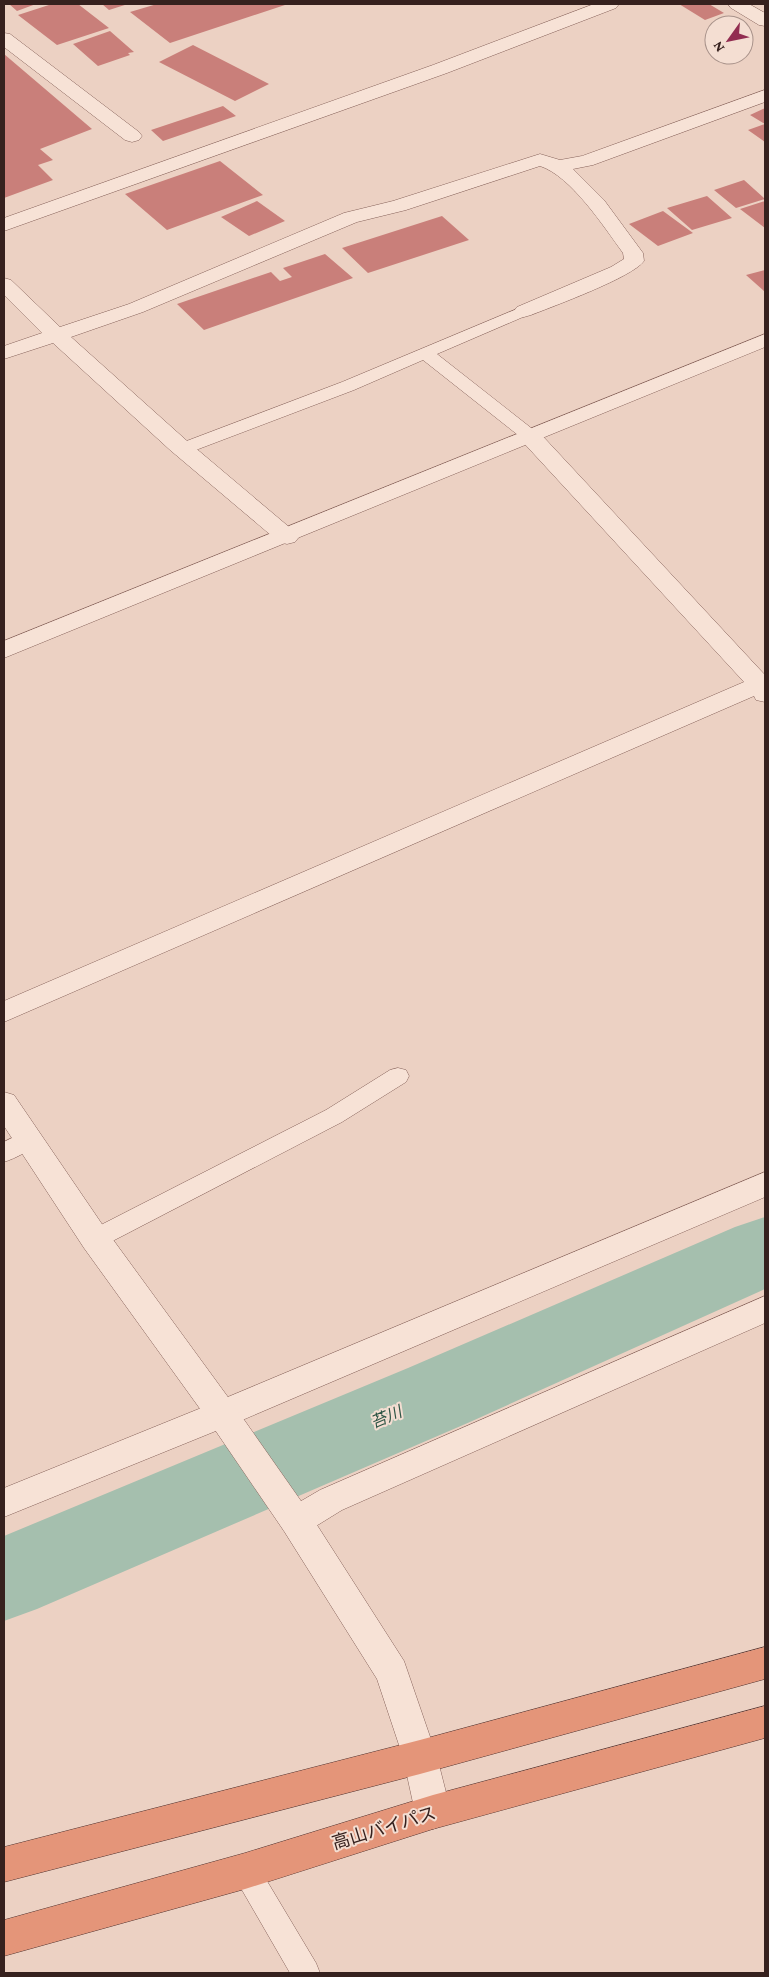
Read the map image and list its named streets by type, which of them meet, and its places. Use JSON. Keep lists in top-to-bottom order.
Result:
{
  "streets": {
    "highway": ["高山バイパス"]
  },
  "water": ["苔川"],
  "north": "bottom left"
}
